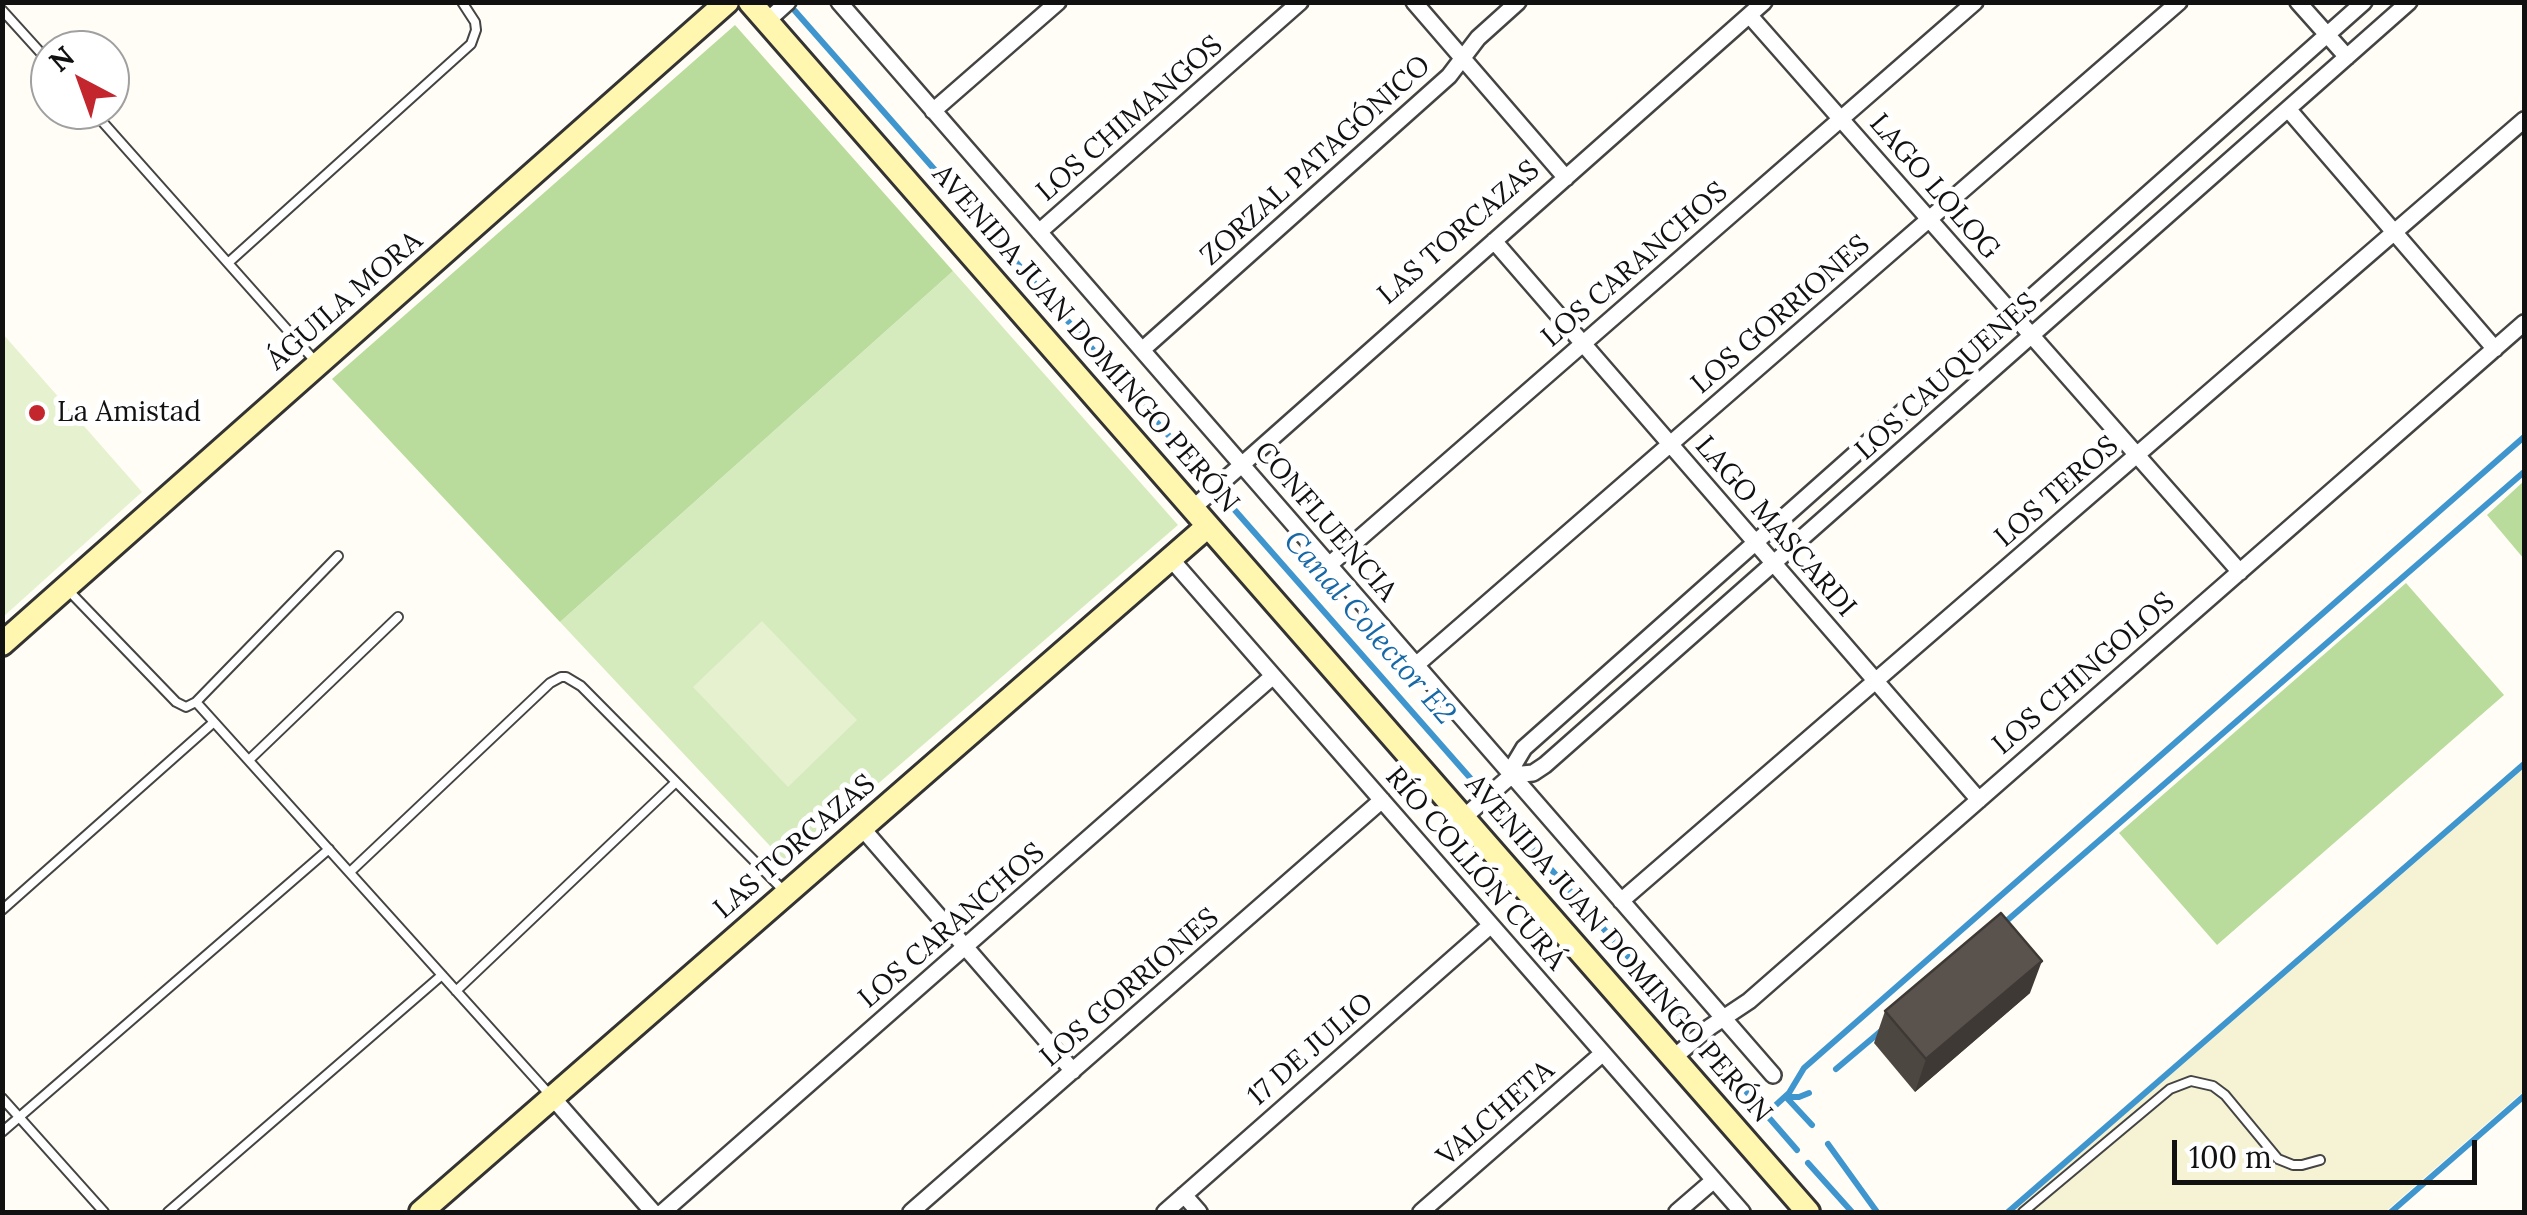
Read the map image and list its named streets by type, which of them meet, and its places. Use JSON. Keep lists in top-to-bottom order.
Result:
{
  "streets": {
    "street": [
      "LOS CHIMANGOS",
      "ZORZAL PATAGÓNICO",
      "LAGO LOLOG",
      "LAS TORCAZAS",
      "LOS CARANCHOS",
      "ÁGUILA MORA",
      "LOS GORRIONES",
      "AVENIDA JUAN DOMINGO PERÓN",
      "LOS CAUQUENES",
      "LOS TEROS",
      "CONFLUENCIA",
      "LAGO MASCARDI",
      "LOS CHINGOLOS",
      "RÍO COLLÓN CURÁ",
      "17 DE JULIO",
      "VALCHETA"
    ]
  },
  "crossings": [
    ["LOS CHIMANGOS", "CONFLUENCIA"],
    ["ZORZAL PATAGÓNICO", "CONFLUENCIA"],
    ["LAGO LOLOG", "LAS TORCAZAS"],
    ["LAGO LOLOG", "LOS CARANCHOS"],
    ["LAGO LOLOG", "LOS GORRIONES"],
    ["LAGO LOLOG", "LOS CAUQUENES"],
    ["LAGO LOLOG", "LOS TEROS"],
    ["LAGO LOLOG", "LOS CHINGOLOS"],
    ["LAS TORCAZAS", "AVENIDA JUAN DOMINGO PERÓN"],
    ["LAS TORCAZAS", "CONFLUENCIA"],
    ["LAS TORCAZAS", "LAGO MASCARDI"],
    ["LAS TORCAZAS", "RÍO COLLÓN CURÁ"],
    ["LOS CARANCHOS", "CONFLUENCIA"],
    ["LOS CARANCHOS", "LAGO MASCARDI"],
    ["LOS CARANCHOS", "RÍO COLLÓN CURÁ"],
    ["LOS GORRIONES", "CONFLUENCIA"],
    ["LOS GORRIONES", "LAGO MASCARDI"],
    ["LOS GORRIONES", "RÍO COLLÓN CURÁ"],
    ["AVENIDA JUAN DOMINGO PERÓN", "LOS CAUQUENES"],
    ["AVENIDA JUAN DOMINGO PERÓN", "LOS CHINGOLOS"],
    ["LOS CAUQUENES", "CONFLUENCIA"],
    ["LOS CAUQUENES", "LAGO MASCARDI"],
    ["LOS TEROS", "CONFLUENCIA"],
    ["LOS TEROS", "LAGO MASCARDI"],
    ["CONFLUENCIA", "LOS CHINGOLOS"],
    ["LAGO MASCARDI", "LOS CHINGOLOS"],
    ["RÍO COLLÓN CURÁ", "17 DE JULIO"],
    ["RÍO COLLÓN CURÁ", "VALCHETA"]
  ],
  "water": ["Canal Colector E2"],
  "places": ["La Amistad"],
  "scale_bar": "100 m",
  "north": "top left"
}
